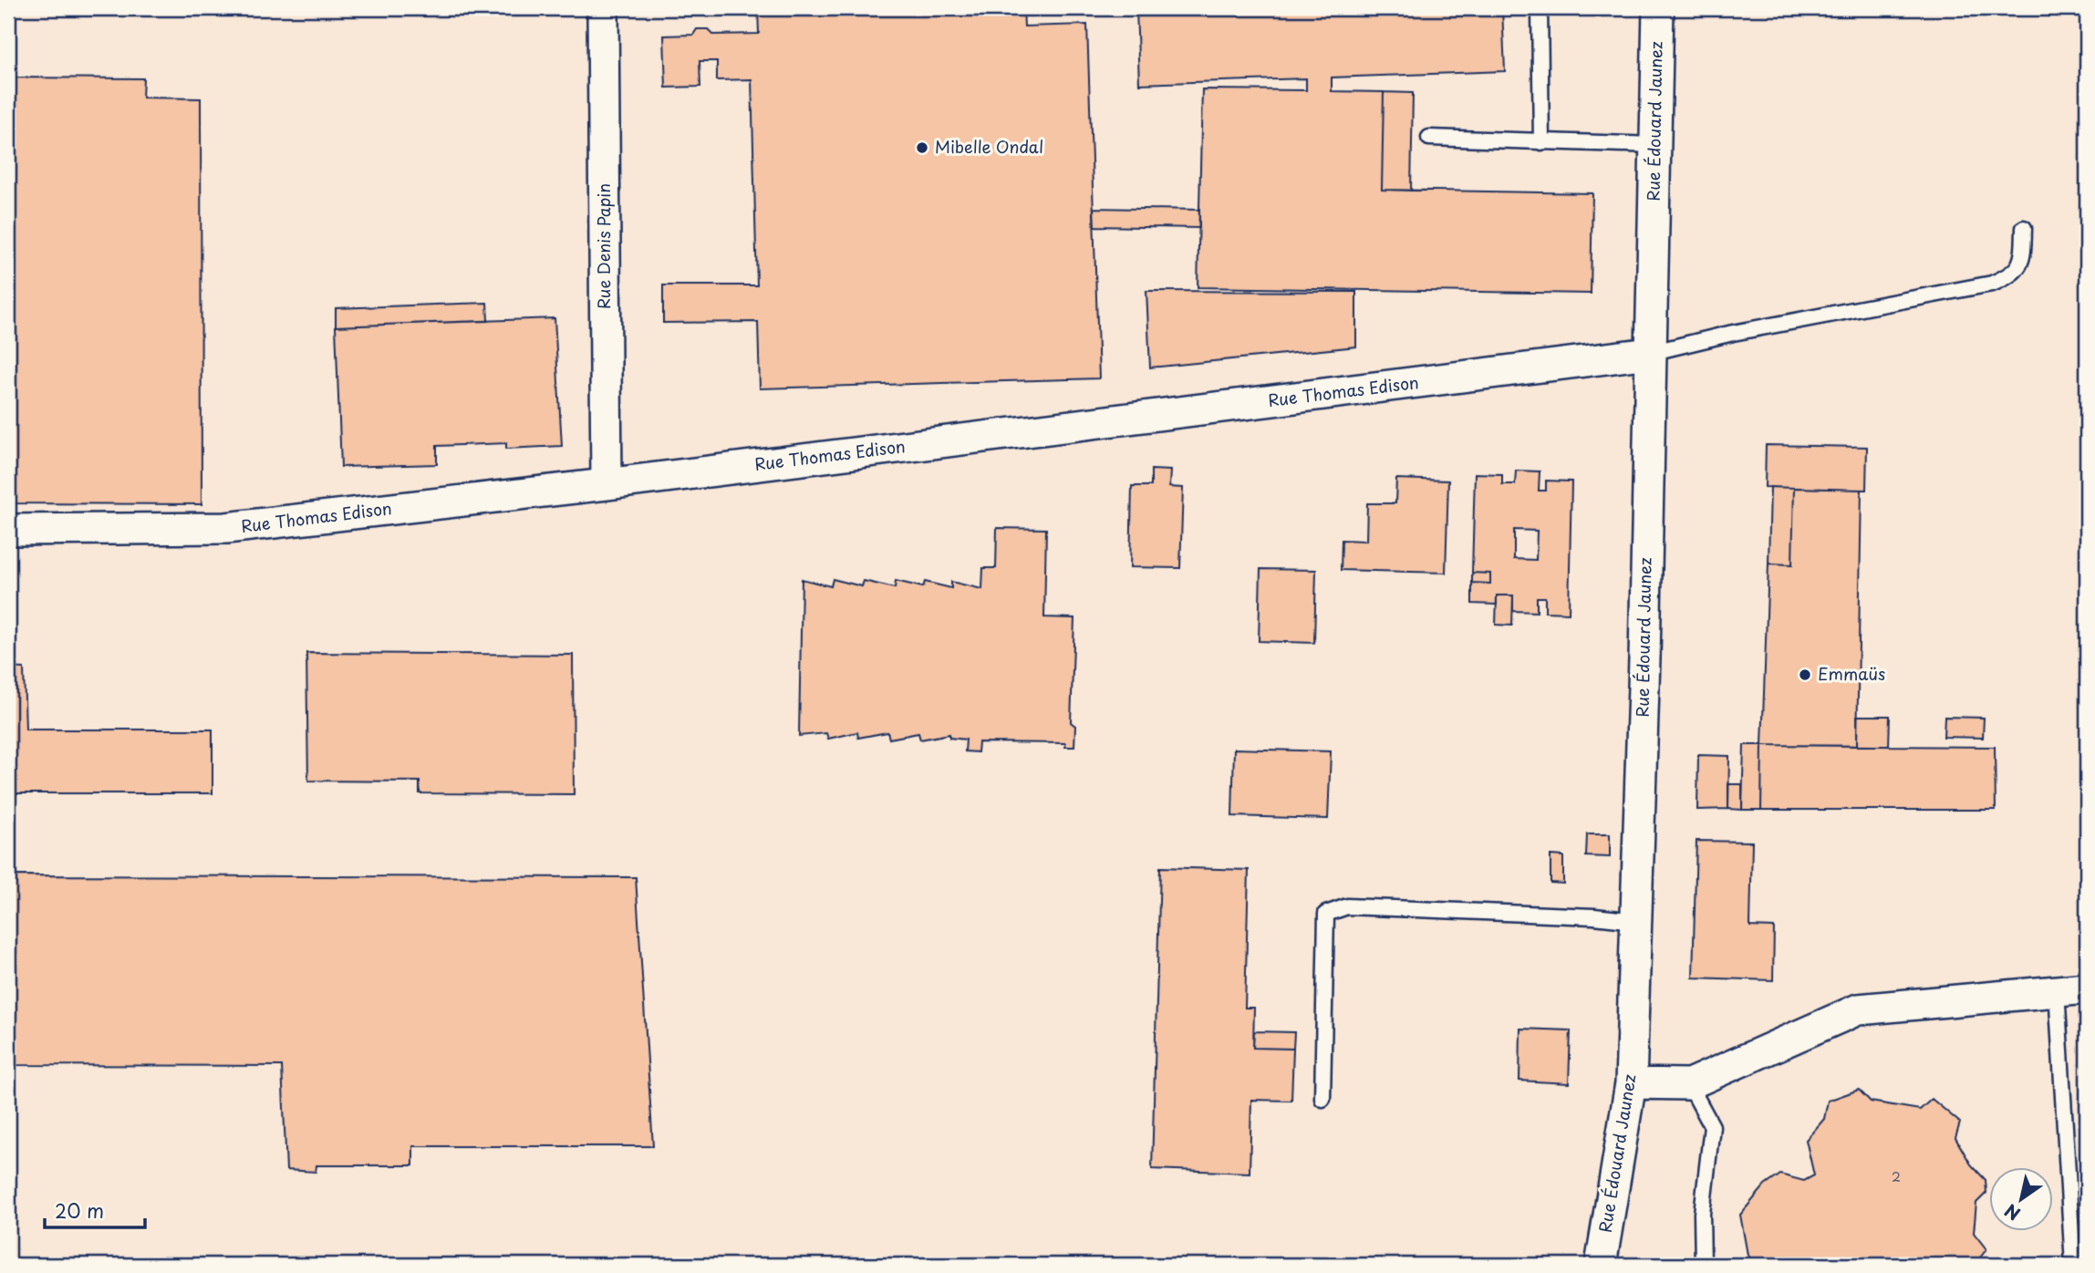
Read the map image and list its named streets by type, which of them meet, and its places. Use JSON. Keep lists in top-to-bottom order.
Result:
{
  "streets": {
    "street": ["Rue Édouard Jaunez", "Rue Denis Papin", "Rue Thomas Edison"]
  },
  "crossings": [
    ["Rue Édouard Jaunez", "Rue Thomas Edison"],
    ["Rue Denis Papin", "Rue Thomas Edison"]
  ],
  "places": ["Mibelle Ondal", "Emmaüs"],
  "house_numbers": ["2"],
  "scale_bar": "20 m",
  "north": "bottom left"
}
